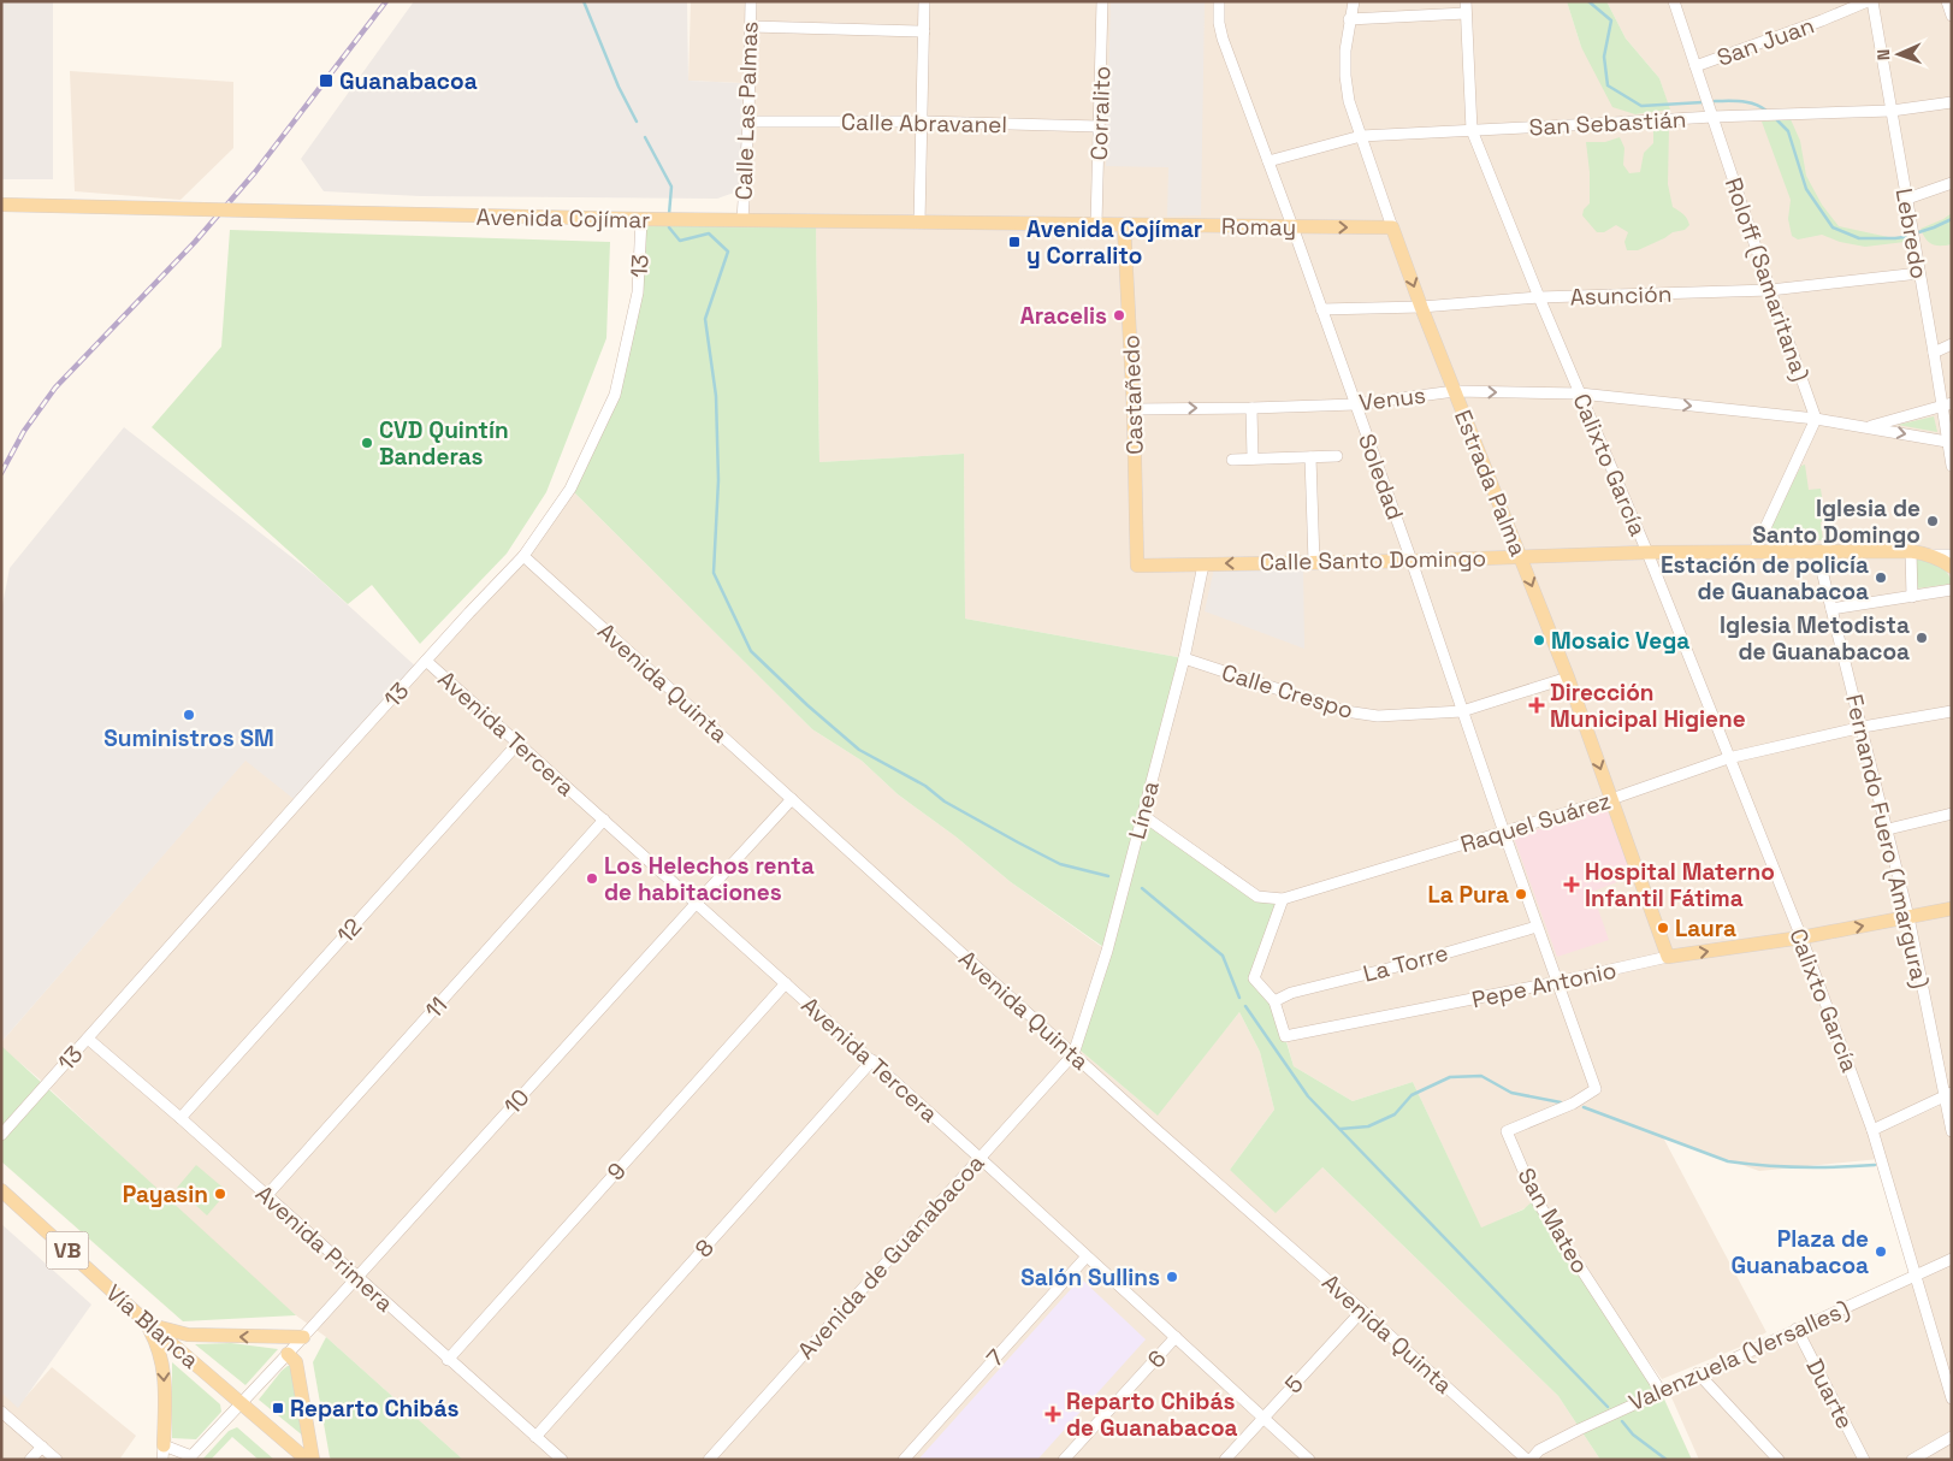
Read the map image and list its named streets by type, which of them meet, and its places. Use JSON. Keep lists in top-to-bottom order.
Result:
{
  "streets": {
    "main road": [
      "Avenida Cojímar",
      "Romay",
      "Castañedo",
      "Estrada Palma",
      "Calle Santo Domingo",
      "Pepe Antonio",
      "VB",
      "Vía Blanca"
    ],
    "street": [
      "San Juan",
      "Calle Las Palmas",
      "Corralito",
      "Calle Abravanel",
      "San Sebastián",
      "Lebredo",
      "13",
      "Roloff (Samaritana)",
      "Asunción",
      "Venus",
      "Calixto García",
      "Soledad",
      "Avenida Quinta",
      "Calle Crespo",
      "Avenida Tercera",
      "Línea",
      "Raquel Suárez",
      "Fernando Fuero (Amargura)",
      "12",
      "La Torre",
      "11",
      "10",
      "9",
      "San Mateo",
      "Avenida Primera",
      "8",
      "Avenida de Guanabacoa",
      "Valenzuela (Versalles)",
      "7",
      "6",
      "5",
      "Duarte"
    ]
  },
  "crossings": [
    ["San Juan", "Roloff (Samaritana)"],
    ["Calle Las Palmas", "Calle Abravanel"],
    ["Calle Las Palmas", "Avenida Cojímar"],
    ["Corralito", "Calle Abravanel"],
    ["Corralito", "Avenida Cojímar"],
    ["San Sebastián", "Lebredo"],
    ["San Sebastián", "Roloff (Samaritana)"],
    ["San Sebastián", "Calixto García"],
    ["San Sebastián", "Soledad"],
    ["San Sebastián", "Estrada Palma"],
    ["Avenida Cojímar", "Romay"],
    ["Avenida Cojímar", "13"],
    ["Avenida Cojímar", "Castañedo"],
    ["Romay", "Castañedo"],
    ["Romay", "Soledad"],
    ["Romay", "Estrada Palma"],
    ["Lebredo", "Asunción"],
    ["Lebredo", "Venus"],
    ["13", "Avenida Quinta"],
    ["13", "Avenida Tercera"],
    ["13", "Avenida Primera"],
    ["Roloff (Samaritana)", "Asunción"],
    ["Roloff (Samaritana)", "Venus"],
    ["Asunción", "Calixto García"],
    ["Asunción", "Soledad"],
    ["Asunción", "Estrada Palma"],
    ["Castañedo", "Venus"],
    ["Castañedo", "Calle Santo Domingo"],
    ["Venus", "Calixto García"],
    ["Venus", "Soledad"],
    ["Venus", "Estrada Palma"],
    ["Calixto García", "Calle Santo Domingo"],
    ["Calixto García", "Raquel Suárez"],
    ["Calixto García", "Pepe Antonio"],
    ["Calixto García", "Valenzuela (Versalles)"],
    ["Soledad", "Calle Santo Domingo"],
    ["Soledad", "Calle Crespo"],
    ["Soledad", "Raquel Suárez"],
    ["Soledad", "La Torre"],
    ["Soledad", "Pepe Antonio"],
    ["Soledad", "San Mateo"],
    ["Estrada Palma", "Calle Santo Domingo"],
    ["Estrada Palma", "Calle Crespo"],
    ["Estrada Palma", "Raquel Suárez"],
    ["Estrada Palma", "Pepe Antonio"],
    ["Calle Santo Domingo", "Línea"],
    ["Calle Santo Domingo", "Fernando Fuero (Amargura)"],
    ["Avenida Quinta", "Línea"],
    ["Avenida Quinta", "10"],
    ["Avenida Quinta", "Avenida de Guanabacoa"],
    ["Avenida Quinta", "Valenzuela (Versalles)"],
    ["Avenida Quinta", "5"],
    ["Calle Crespo", "Línea"],
    ["Avenida Tercera", "12"],
    ["Avenida Tercera", "11"],
    ["Avenida Tercera", "10"],
    ["Avenida Tercera", "9"],
    ["Avenida Tercera", "8"],
    ["Avenida Tercera", "Avenida de Guanabacoa"],
    ["Avenida Tercera", "7"],
    ["Avenida Tercera", "6"],
    ["Avenida Tercera", "5"],
    ["Línea", "Raquel Suárez"],
    ["Línea", "Avenida de Guanabacoa"],
    ["Raquel Suárez", "Fernando Fuero (Amargura)"],
    ["Raquel Suárez", "Pepe Antonio"],
    ["Fernando Fuero (Amargura)", "Pepe Antonio"],
    ["12", "Avenida Primera"],
    ["La Torre", "Pepe Antonio"],
    ["11", "Avenida Primera"],
    ["10", "Avenida Primera"],
    ["10", "Vía Blanca"],
    ["9", "Avenida Primera"],
    ["San Mateo", "Valenzuela (Versalles)"],
    ["Avenida Primera", "8"],
    ["Valenzuela (Versalles)", "Duarte"]
  ],
  "one_way": ["Romay", "Venus"],
  "places": {
    "transit": ["Guanabacoa", "Avenida Cojímar y Corralito", "Reparto Chibás"],
    "other": [
      "Aracelis",
      "CVD Quintín Banderas",
      "Iglesia de Santo Domingo",
      "Estación de policía de Guanabacoa",
      "Iglesia Metodista de Guanabacoa",
      "Mosaic Vega",
      "Suministros SM",
      "Los Helechos renta de habitaciones",
      "La Pura",
      "Laura",
      "Payasin",
      "Plaza de Guanabacoa",
      "Salón Sullins"
    ],
    "health": ["Dirección Municipal Higiene", "Hospital Materno Infantil Fátima", "Reparto Chibás de Guanabacoa"]
  },
  "north": "left"
}
